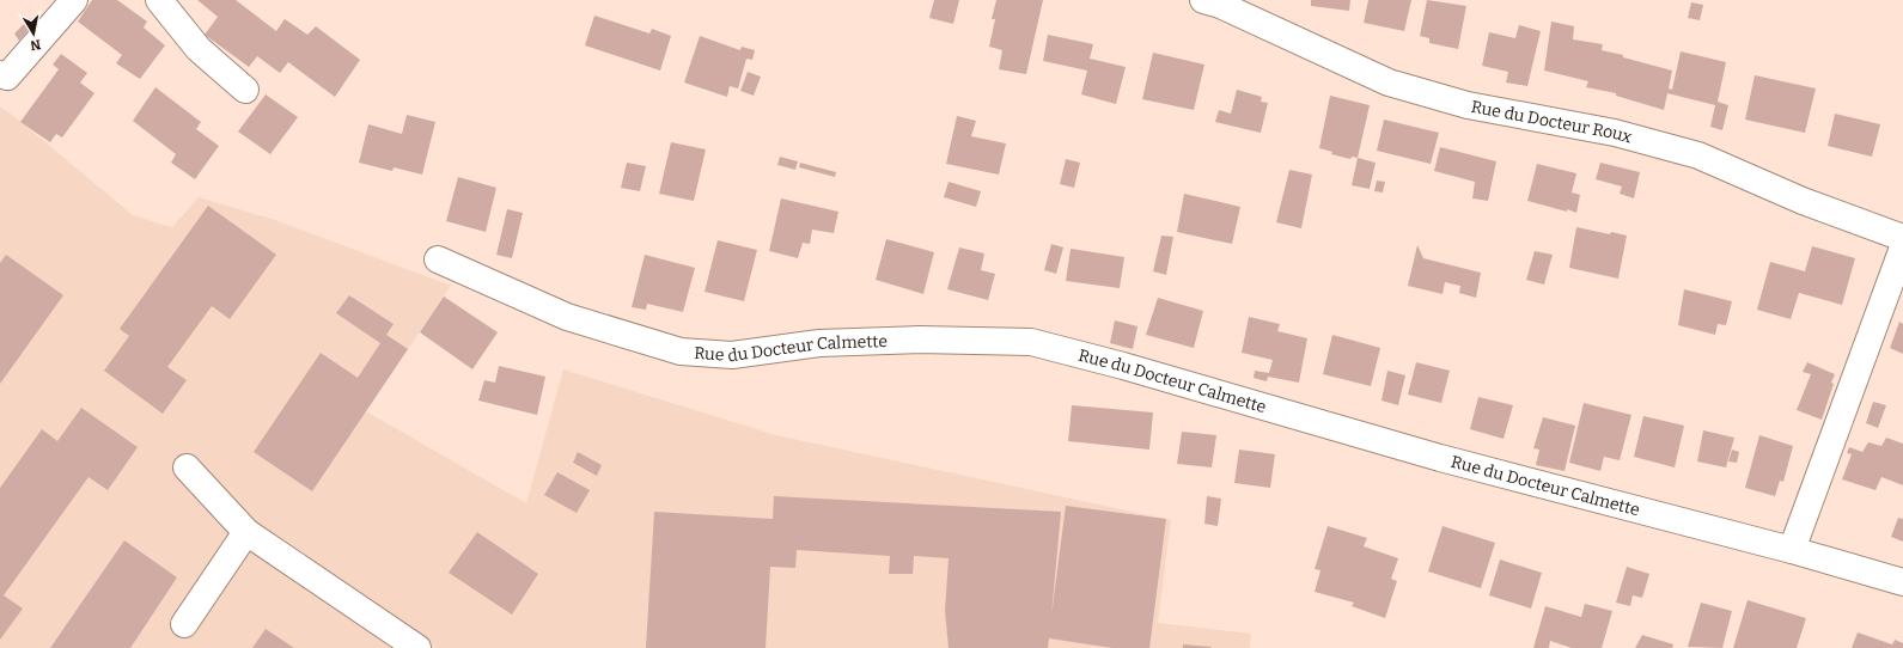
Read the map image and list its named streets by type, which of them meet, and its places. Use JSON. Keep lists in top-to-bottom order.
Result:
{
  "streets": {
    "street": ["Rue du Docteur Roux", "Rue du Docteur Calmette"]
  },
  "north": "bottom"
}
